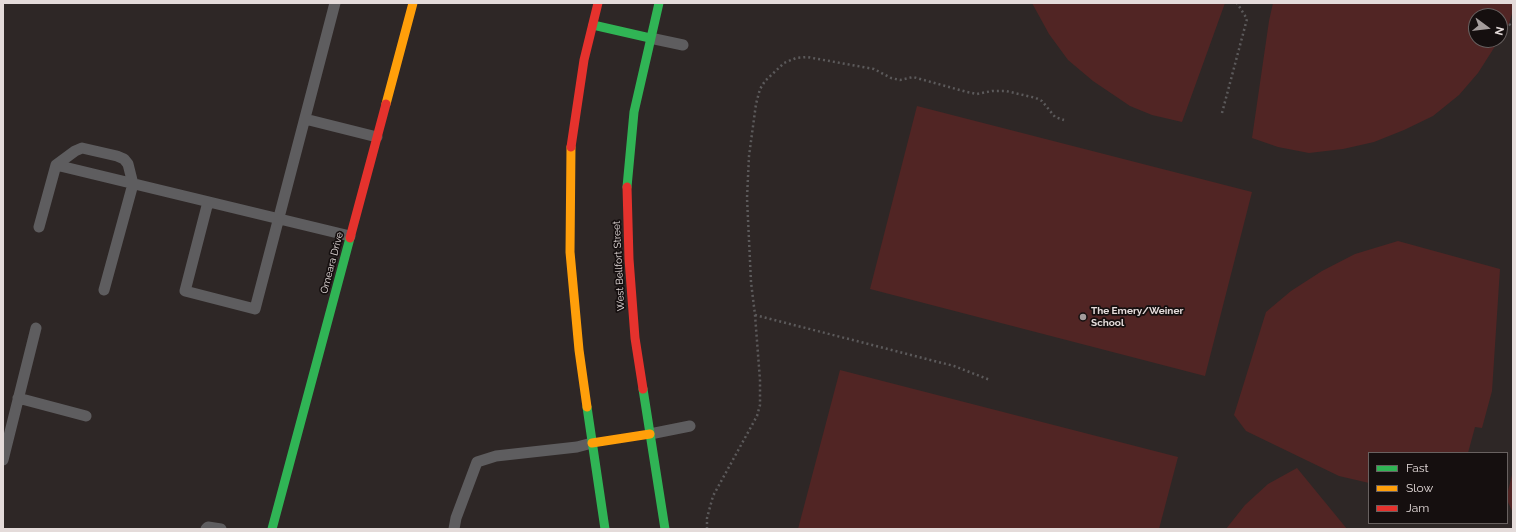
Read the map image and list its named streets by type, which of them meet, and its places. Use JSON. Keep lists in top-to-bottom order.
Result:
{
  "streets": {
    "main road": ["Omeara Drive", "West Bellfort Street"]
  },
  "places": ["The Emery/Weiner School"],
  "legend": ["Fast", "Slow", "Jam"],
  "north": "right"
}
